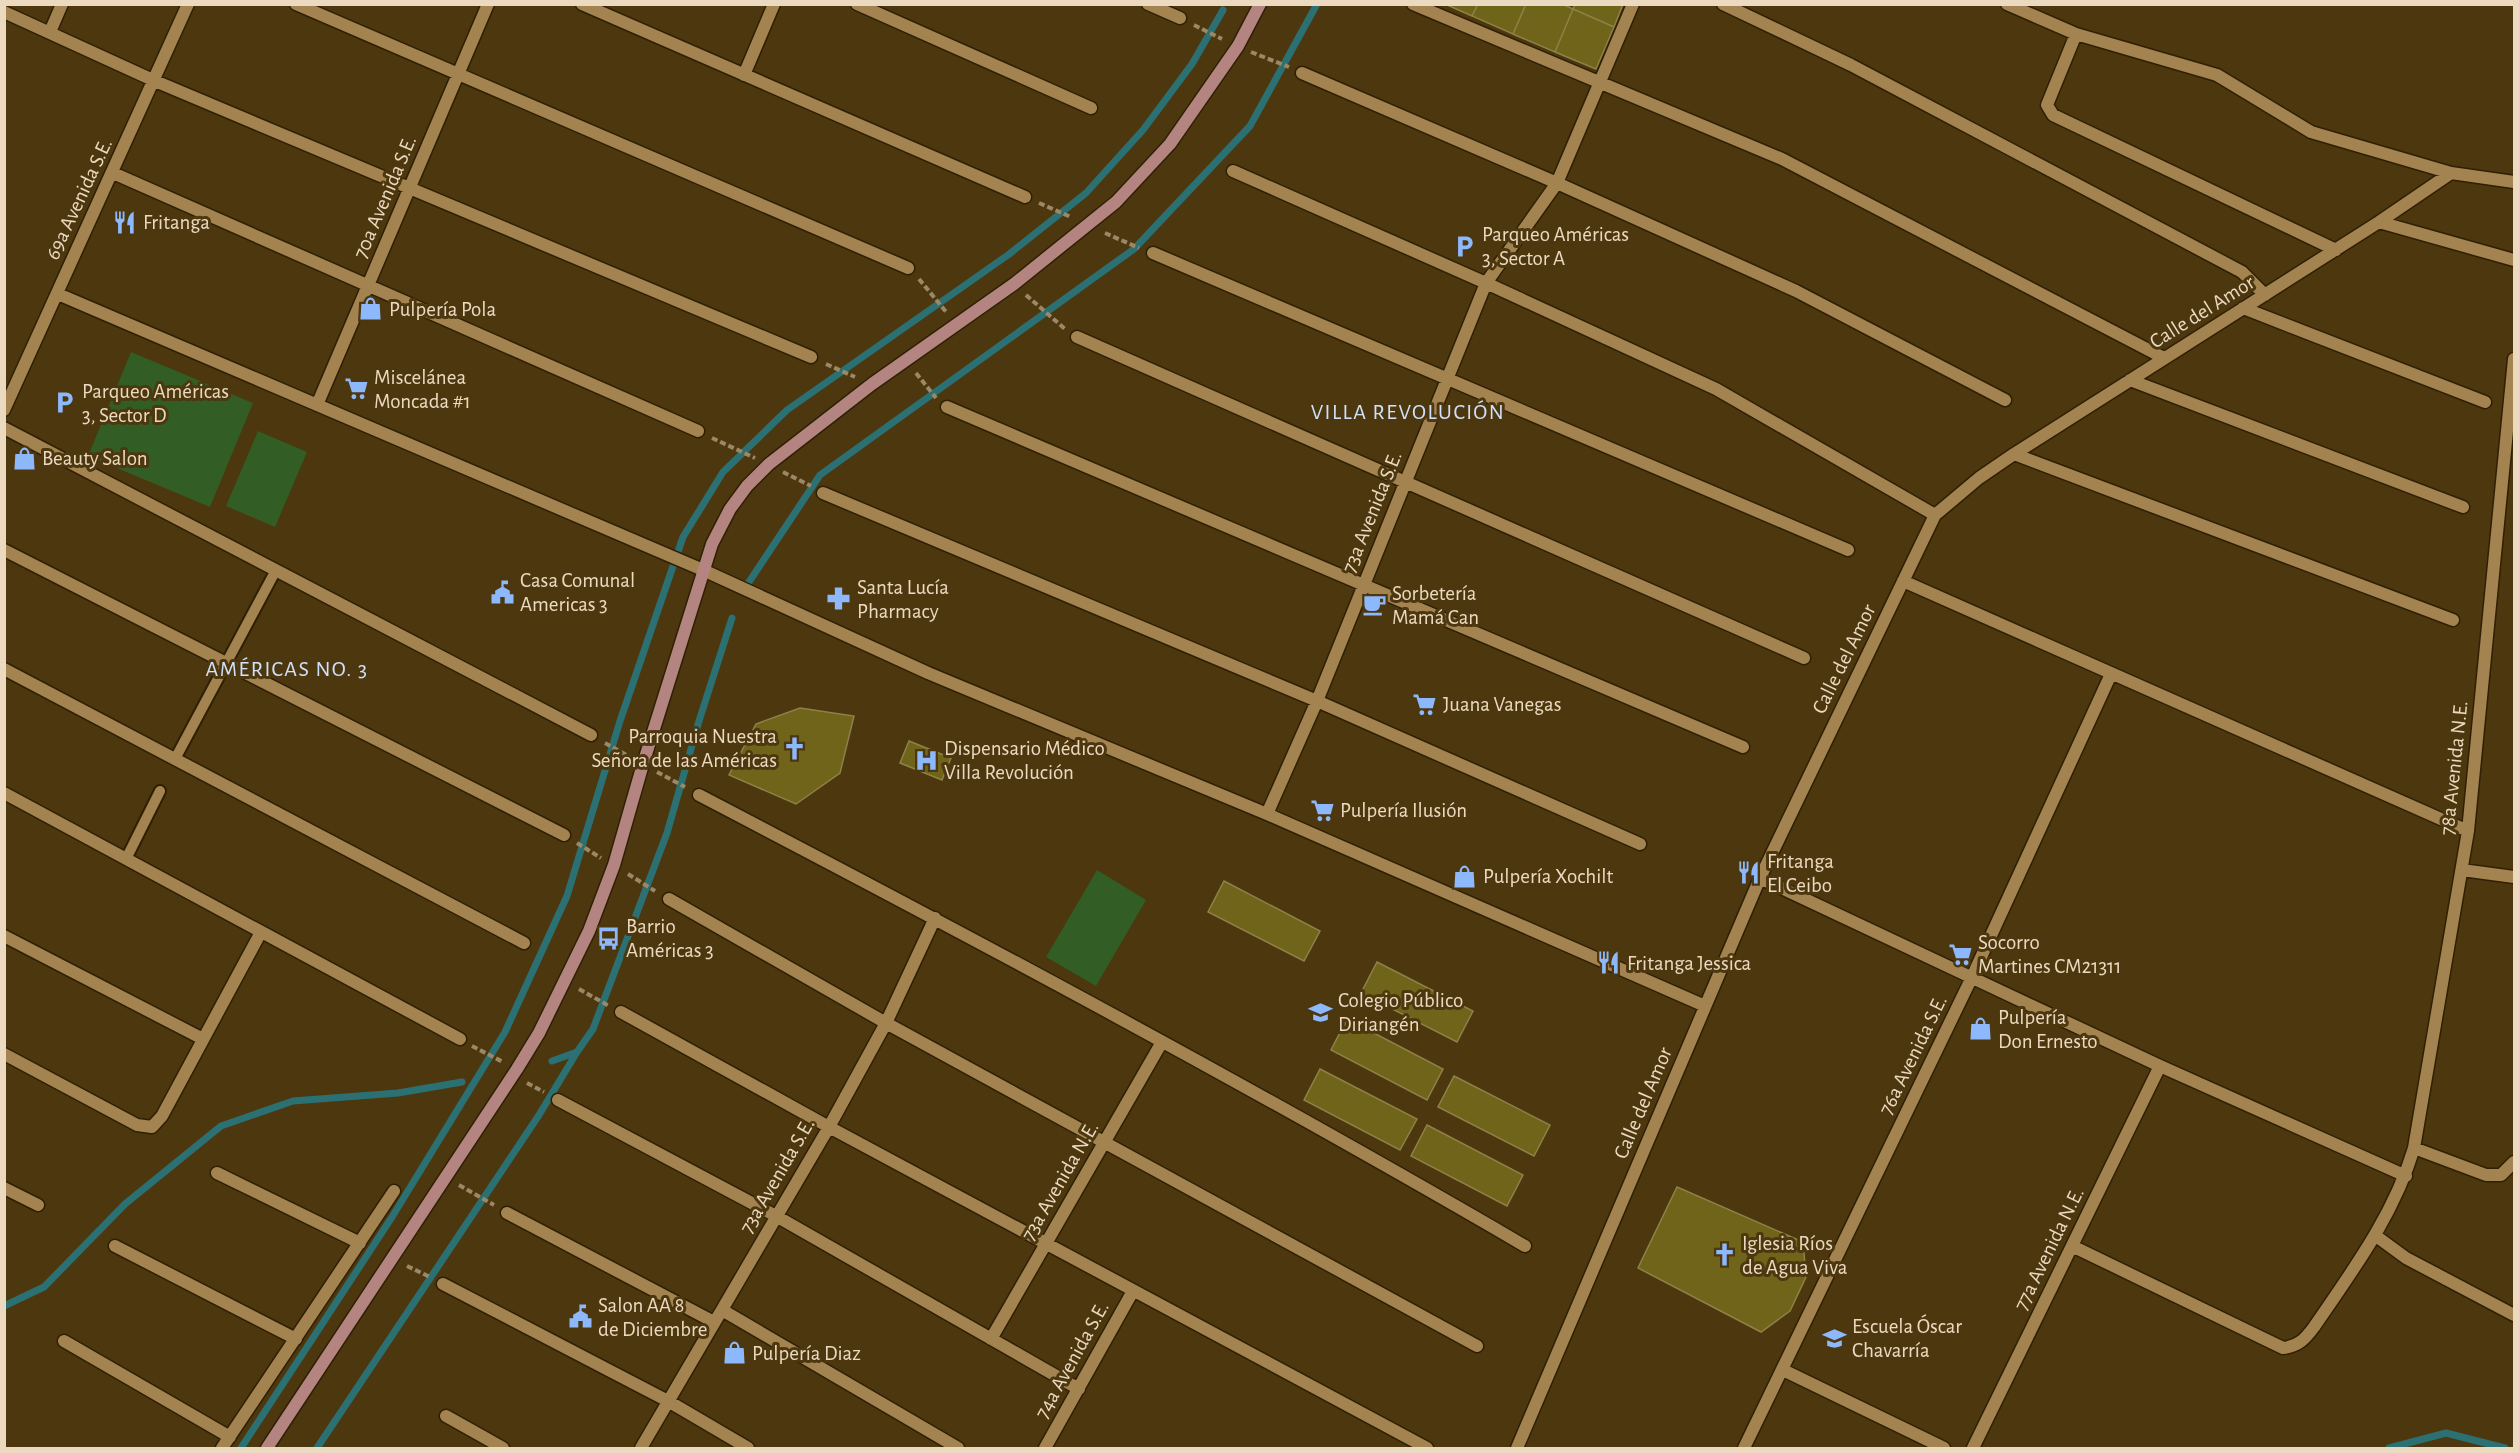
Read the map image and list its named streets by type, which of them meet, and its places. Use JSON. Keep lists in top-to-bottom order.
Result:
{
  "streets": {
    "street": [
      "70a Avenida S.E.",
      "69a Avenida S.E.",
      "Calle del Amor",
      "73a Avenida S.E.",
      "78a Avenida N.E.",
      "76a Avenida S.E.",
      "73a Avenida N.E.",
      "77a Avenida N.E.",
      "74a Avenida S.E."
    ]
  },
  "crossings": [
    ["78a Avenida N.E.", "77a Avenida N.E."]
  ],
  "districts": ["VILLA REVOLUCIÓN", "AMÉRICAS NO. 3"],
  "places": {
    "restaurant": ["Fritanga", "Fritanga El Ceibo", "Fritanga Jessica"],
    "parking": ["Parqueo Américas 3, Sector A", "Parqueo Américas 3, Sector D"],
    "shop": [
      "Pulpería Pola",
      "Beauty Salon",
      "Pulpería Xochilt",
      "Pulpería Don Ernesto",
      "Pulpería Diaz"
    ],
    "supermarket": [
      "Miscelánea Moncada #1",
      "Juana Vanegas",
      "Pulpería Ilusión",
      "Socorro Martines CM21311"
    ],
    "public building": ["Casa Comunal Americas 3", "Salon AA 8 de Diciembre"],
    "pharmacy": ["Santa Lucía Pharmacy"],
    "cafe": ["Sorbetería Mamá Can"],
    "church": ["Parroquia Nuestra Señora de las Américas", "Iglesia Ríos de Agua Viva"],
    "hospital": ["Dispensario Médico Villa Revolución"],
    "bus stop": ["Barrio Américas 3"],
    "school or university": ["Colegio Público Diriangén", "Escuela Óscar Chavarría"]
  }
}
